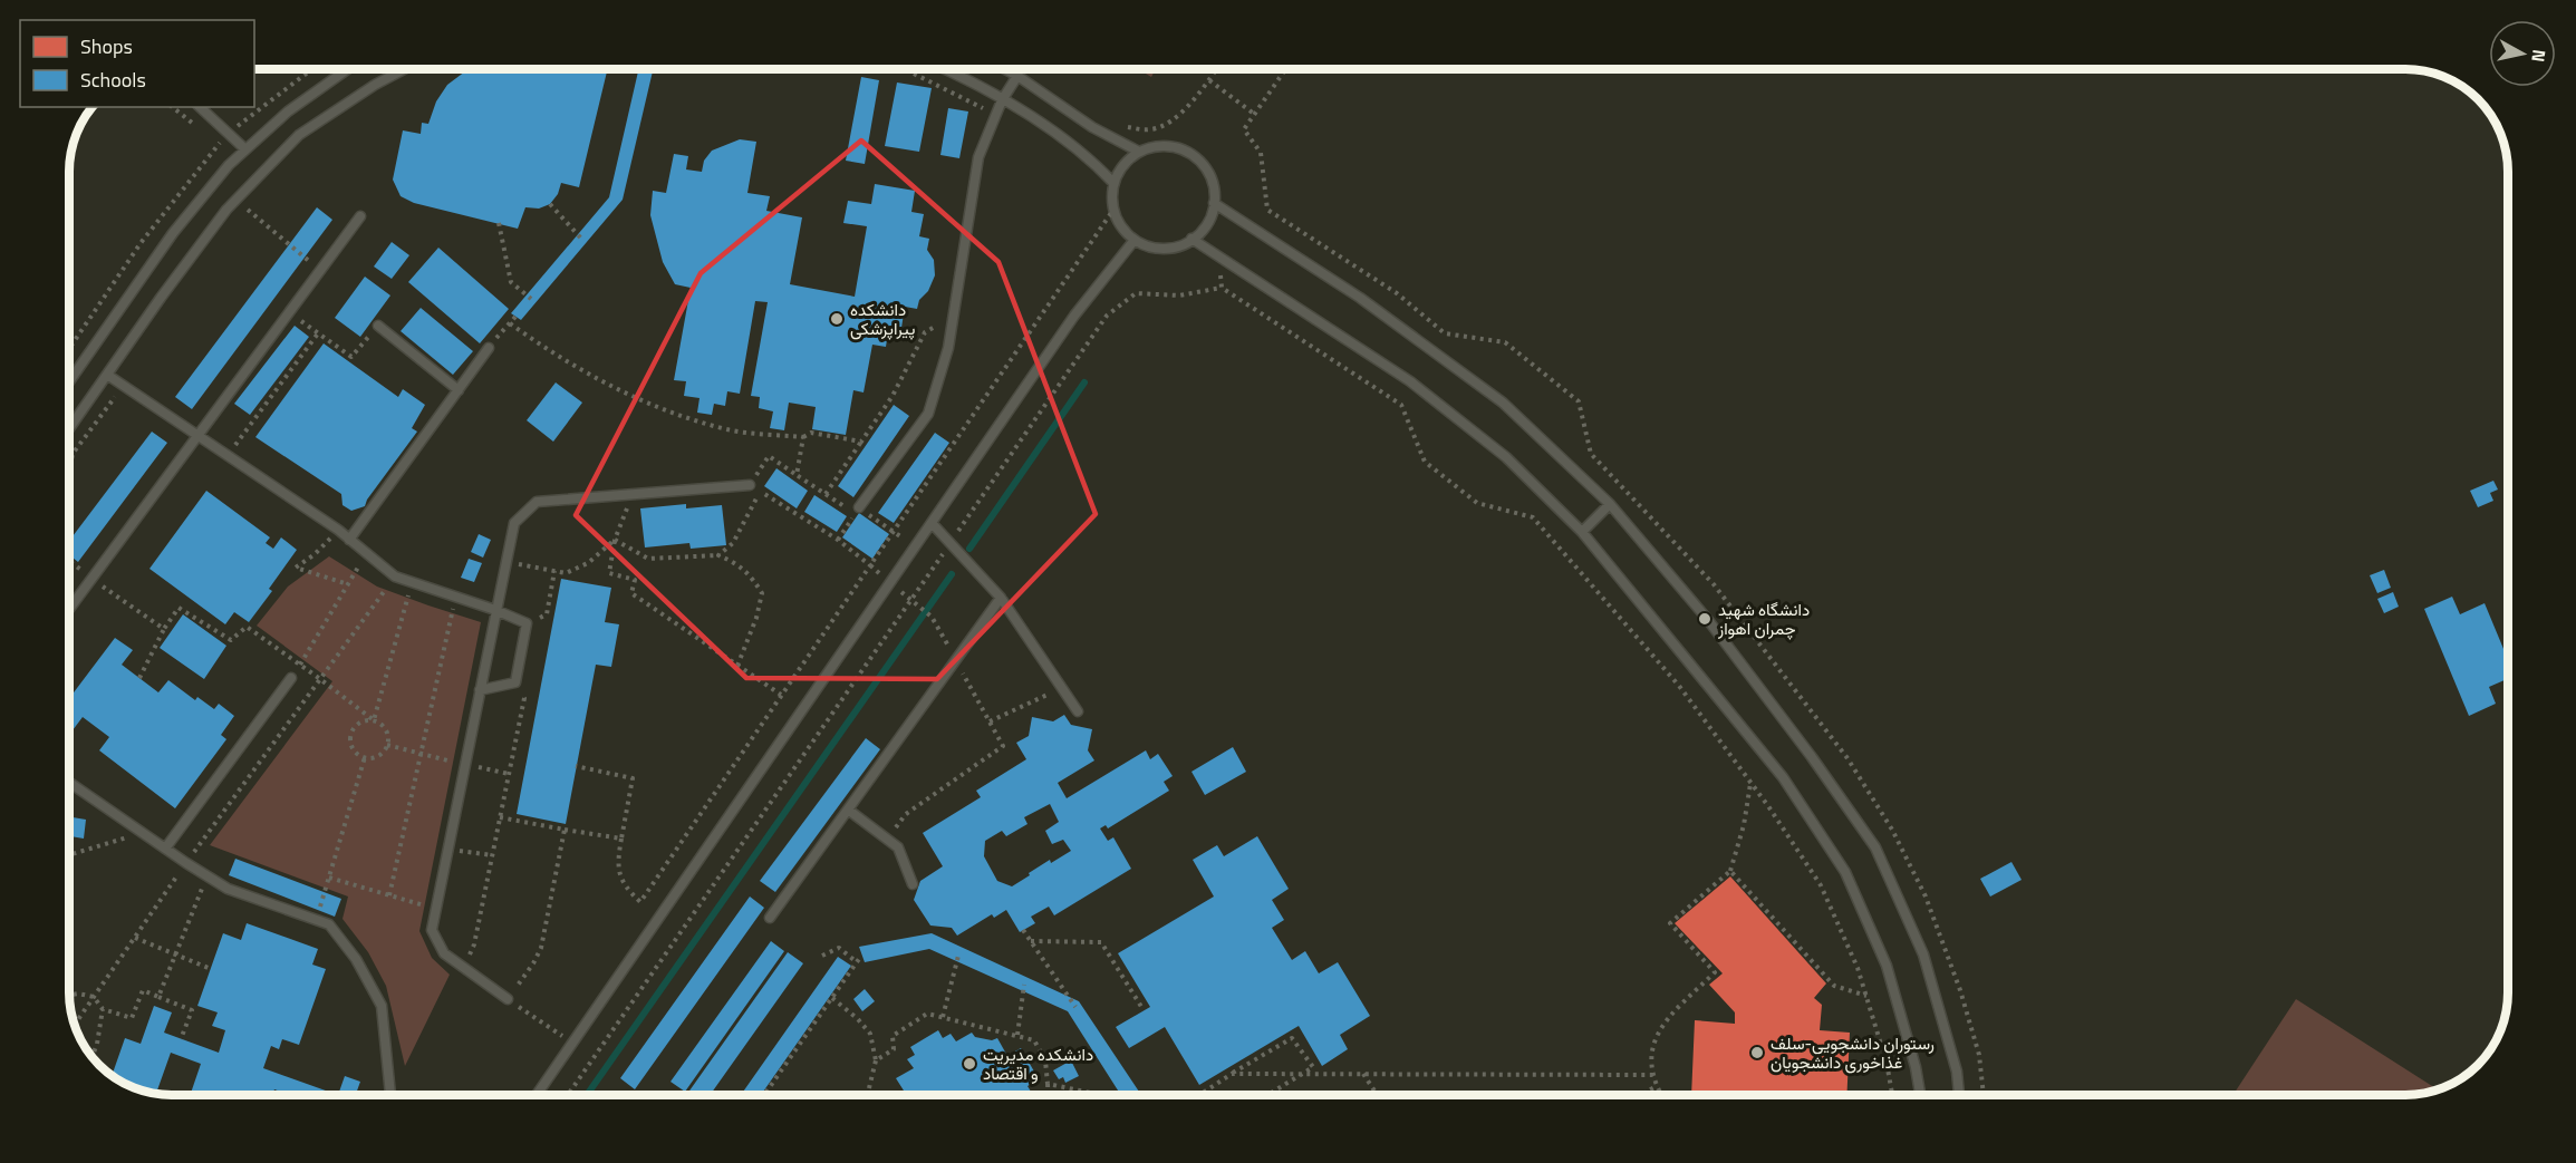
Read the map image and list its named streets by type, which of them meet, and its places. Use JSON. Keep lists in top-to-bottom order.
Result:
{
  "places": [
    "دانشکده پیراپزشکی",
    "دانشگاه شهید چمران اهواز",
    "رستوران دانشجویی-سلف غذاخوری دانشجویان",
    "دانشکده مدیریت و اقتصاد"
  ],
  "legend": ["Shops", "Schools"],
  "north": "right"
}
